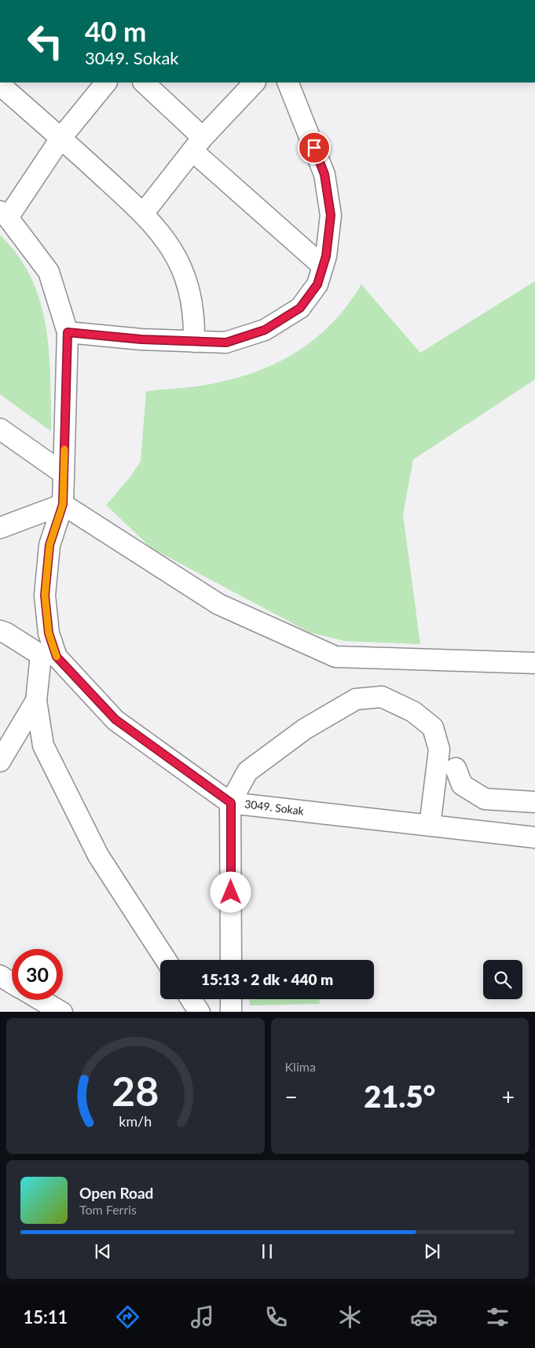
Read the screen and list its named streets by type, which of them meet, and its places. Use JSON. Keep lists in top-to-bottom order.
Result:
{
  "streets": {
    "street": ["3049. Sokak"]
  },
  "page": {
    "turn": ["40 m", "3049. Sokak"],
    "limit": "30",
    "trip": "15:13 · 2 dk · 440 m",
    "tile": "Klima",
    "heat": ["−", "21.5°", "+"],
    "song": ["Open Road", "Tom Ferris"],
    "tabs": "15:11",
    "gauge": ["28", "km/h"]
  }
}
